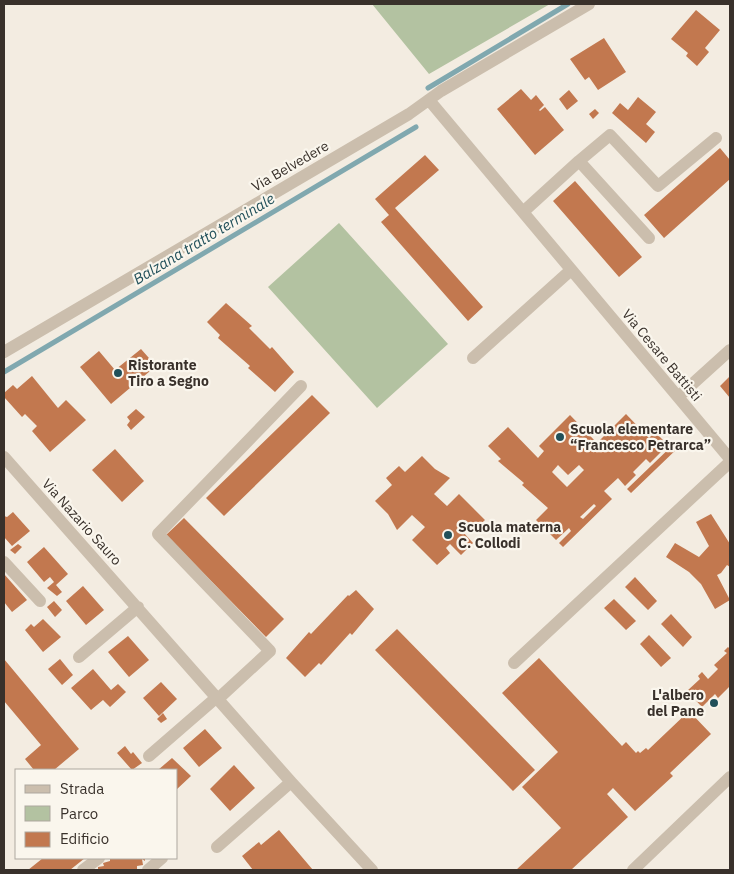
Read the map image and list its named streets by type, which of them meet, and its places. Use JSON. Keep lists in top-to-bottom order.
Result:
{
  "streets": {
    "street": ["Via Belvedere", "Via Cesare Battisti", "Via Nazario Sauro"]
  },
  "crossings": [
    ["Via Belvedere", "Via Cesare Battisti"]
  ],
  "water": ["Balzana tratto terminale"],
  "places": [
    "Ristorante Tiro a Segno",
    "Scuola elementare “Francesco Petrarca”",
    "Scuola materna C. Collodi",
    "L'albero del Pane"
  ],
  "legend": ["Strada", "Parco", "Edificio"]
}
